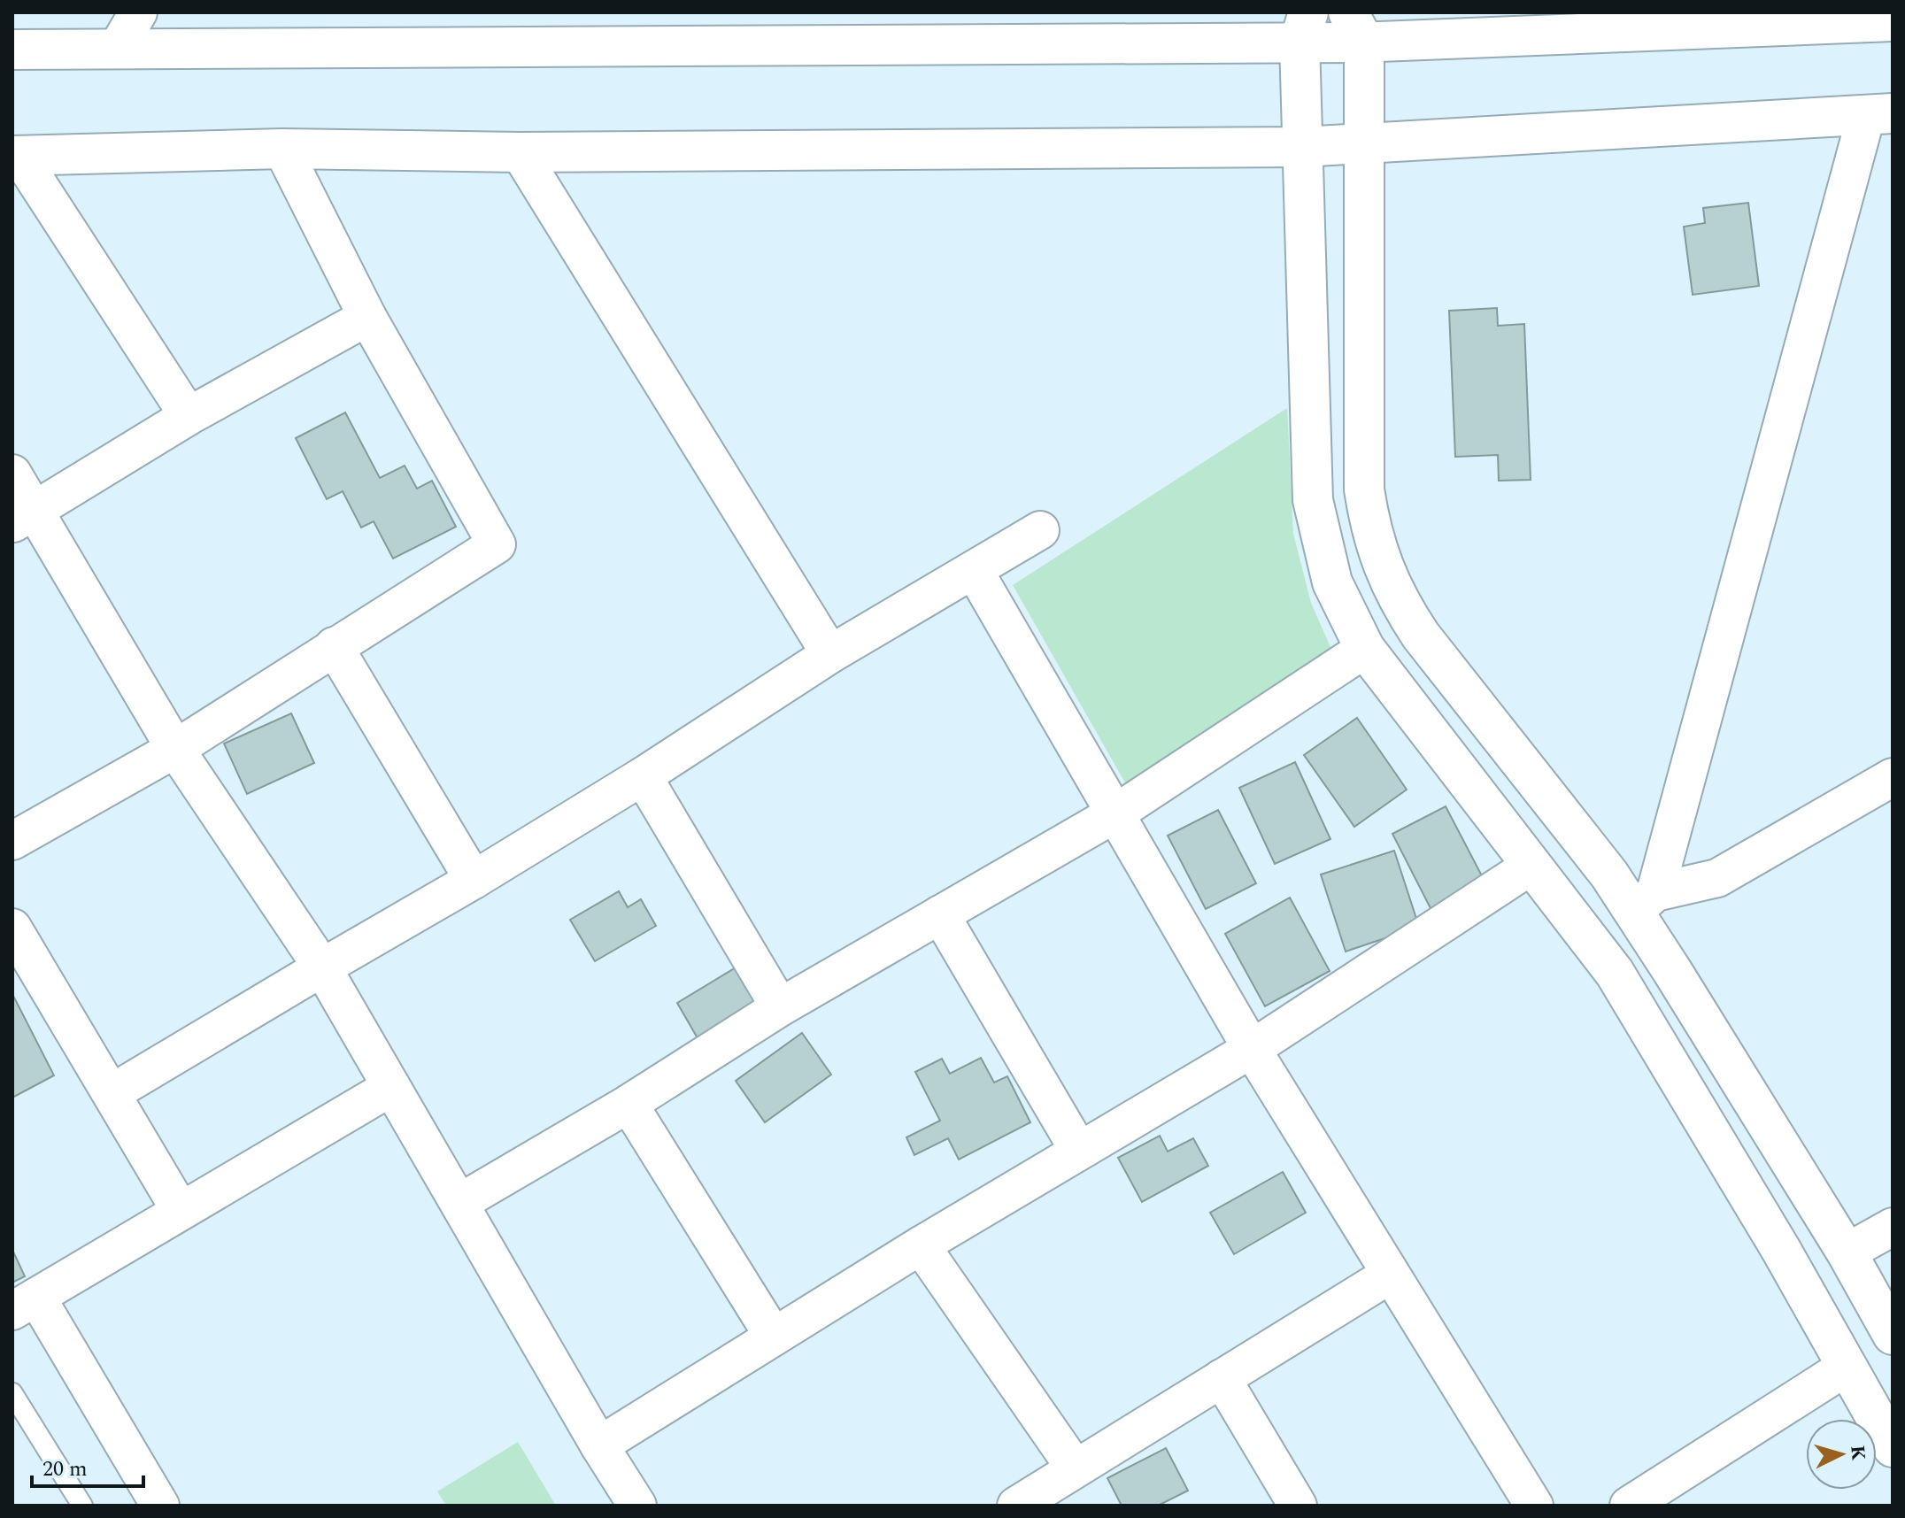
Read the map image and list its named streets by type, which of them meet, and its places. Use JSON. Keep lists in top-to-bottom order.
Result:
{
  "scale_bar": "20 m",
  "north": "right"
}
